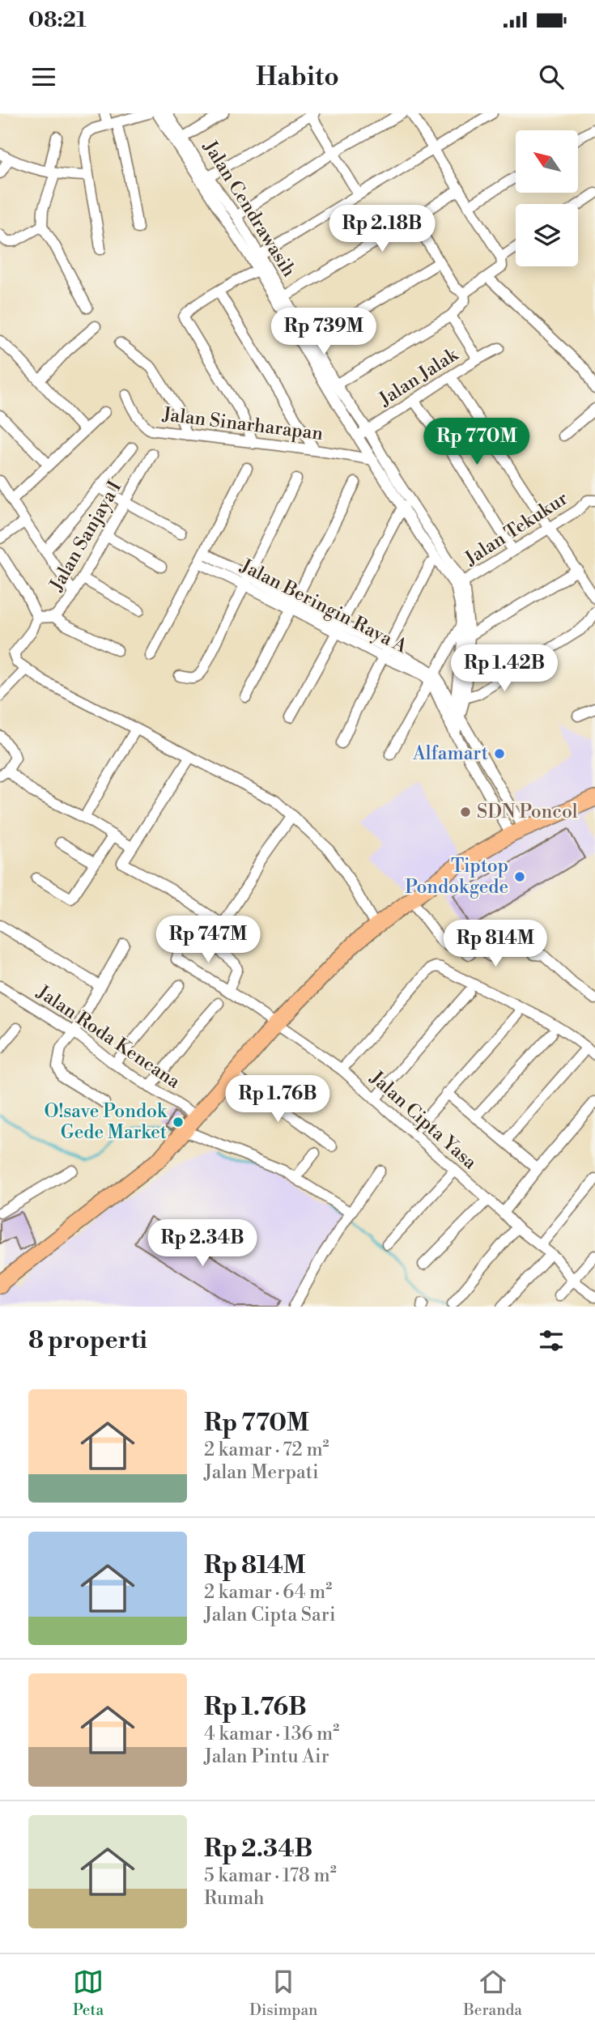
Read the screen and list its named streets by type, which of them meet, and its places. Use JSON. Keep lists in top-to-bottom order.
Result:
{
  "streets": {
    "street": [
      "Jalan Cendrawasih",
      "Jalan Jalak",
      "Jalan Sinarharapan",
      "Jalan Tekukur",
      "Jalan Sanjaya I",
      "Jalan Roda Kencana",
      "Jalan Cipta Yasa"
    ]
  },
  "crossings": [
    ["Jalan Cendrawasih", "Jalan Jalak"],
    ["Jalan Cendrawasih", "Jalan Sinarharapan"],
    ["Jalan Cendrawasih", "Jalan Tekukur"]
  ],
  "places": [
    "Alfamart",
    "SDN Poncol",
    "Tiptop Pondokgede",
    "O!save Pondok Gede Market"
  ],
  "north": "top left",
  "page": {
    "status": "08:21",
    "header": "Habito",
    "price": [
      "Rp 2.18B",
      "Rp 739M",
      "Rp 770M",
      "Rp 1.42B",
      "Rp 747M",
      "Rp 814M",
      "Rp 1.76B",
      "Rp 2.34B"
    ],
    "heading": "8 properti",
    "list": [
      {
        "name": "Rp 770M",
        "note": "2 kamar · 72 m² · Jalan Merpati"
      },
      {
        "name": "Rp 814M",
        "note": "2 kamar · 64 m² · Jalan Cipta Sari"
      },
      {
        "name": "Rp 1.76B",
        "note": "4 kamar · 136 m² · Jalan Pintu Air"
      },
      {
        "name": "Rp 2.34B",
        "note": "5 kamar · 178 m² · Rumah"
      }
    ],
    "tabs": ["Peta", "Disimpan", "Beranda"]
  }
}
